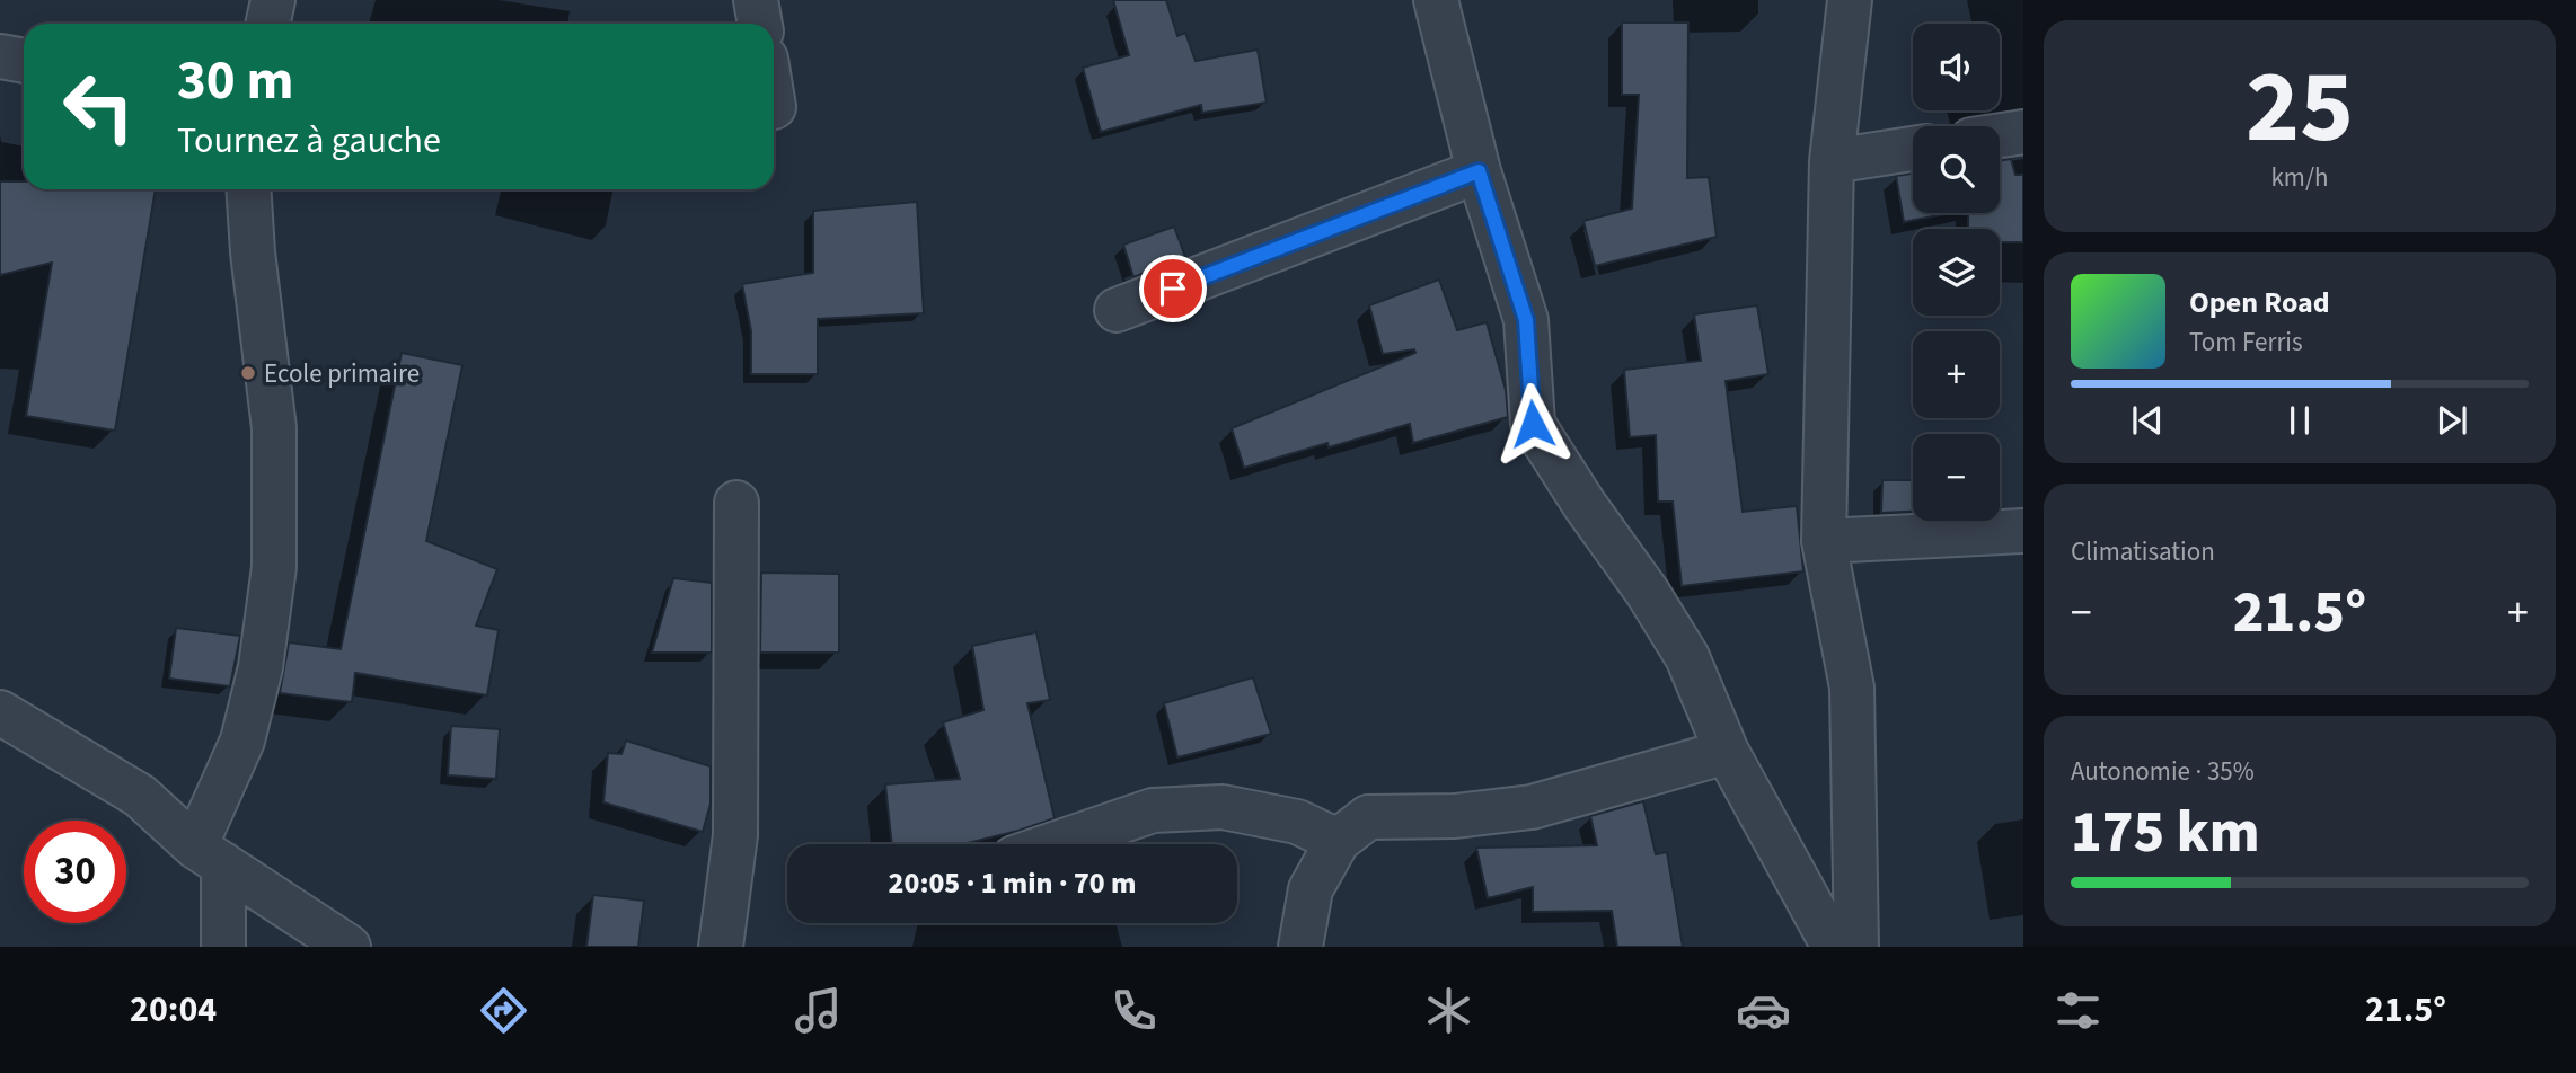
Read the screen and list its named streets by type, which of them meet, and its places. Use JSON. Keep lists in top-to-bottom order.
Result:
{
  "places": ["Ecole primaire"],
  "page": {
    "tile": [
      ["25", "km/h"],
      "Climatisation",
      ["Autonomie · 35%", "175 km"]
    ],
    "map_buttons": ["+", "−"],
    "turn": ["30 m", "Tournez à gauche"],
    "song": ["Open Road", "Tom Ferris"],
    "heat": ["−", "21.5°", "+"],
    "limit": "30",
    "trip": "20:05 · 1 min · 70 m",
    "tabs": ["20:04", "21.5°"]
  }
}
